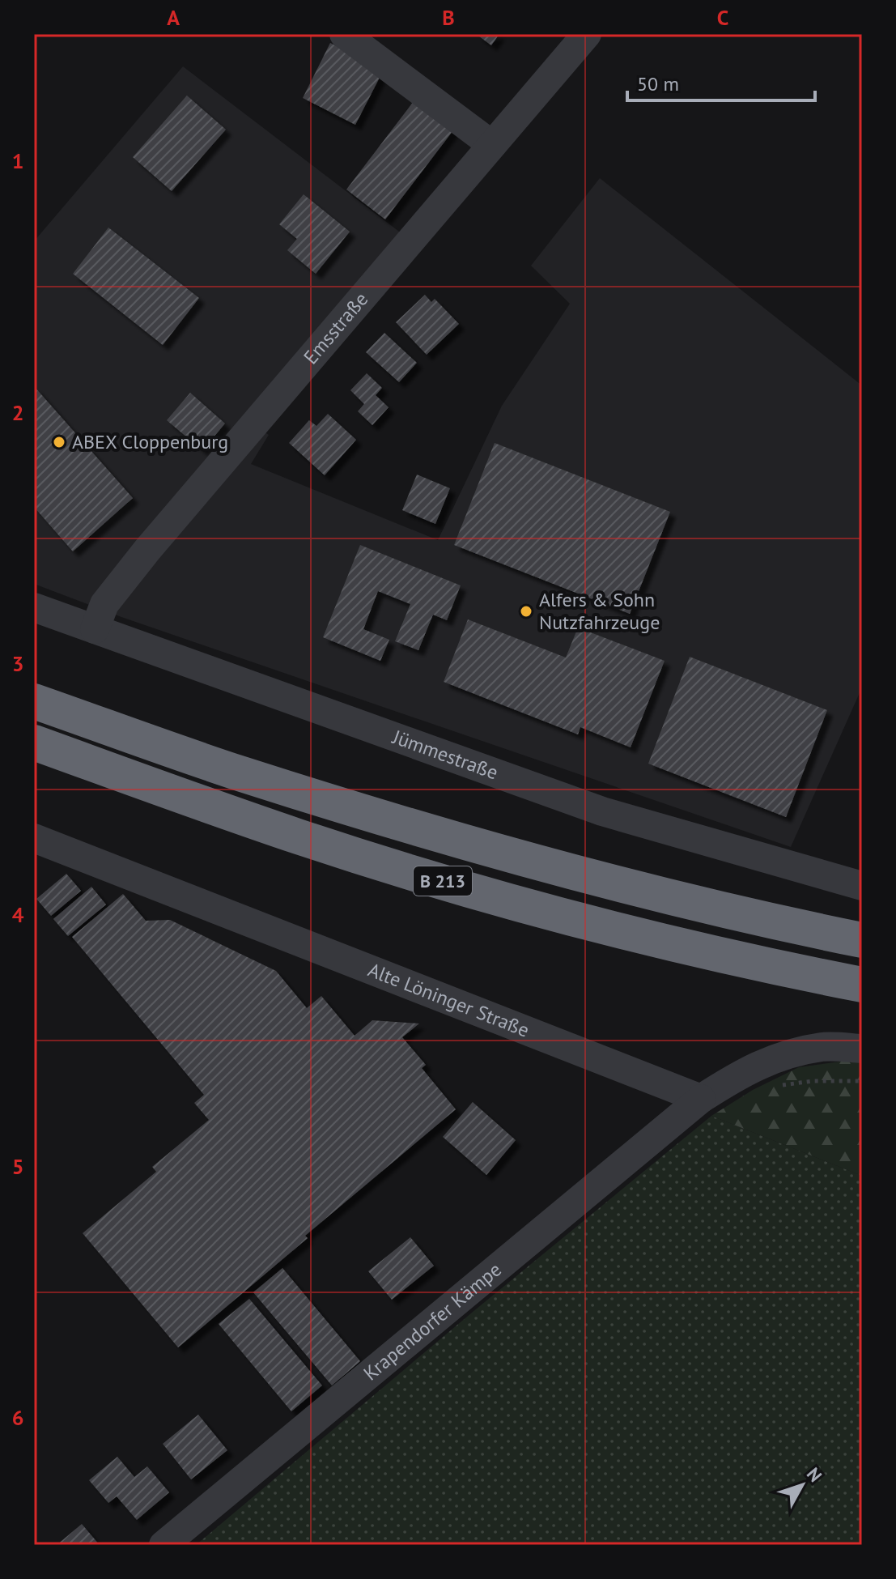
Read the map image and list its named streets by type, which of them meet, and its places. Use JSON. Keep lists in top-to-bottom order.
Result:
{
  "streets": {
    "highway": ["B 213"],
    "street": [
      "Emsstraße",
      "Jümmestraße",
      "Alte Löninger Straße",
      "Krapendorfer Kämpe"
    ]
  },
  "crossings": [
    ["Emsstraße", "Jümmestraße"],
    ["Alte Löninger Straße", "Krapendorfer Kämpe"]
  ],
  "places": ["ABEX Cloppenburg", "Alfers & Sohn Nutzfahrzeuge"],
  "scale_bar": "50 m",
  "north": "top right",
  "grid": {
    "columns": ["A", "B", "C"],
    "rows": [
      "1",
      "2",
      "3",
      "4",
      "5",
      "6"
    ]
  }
}
